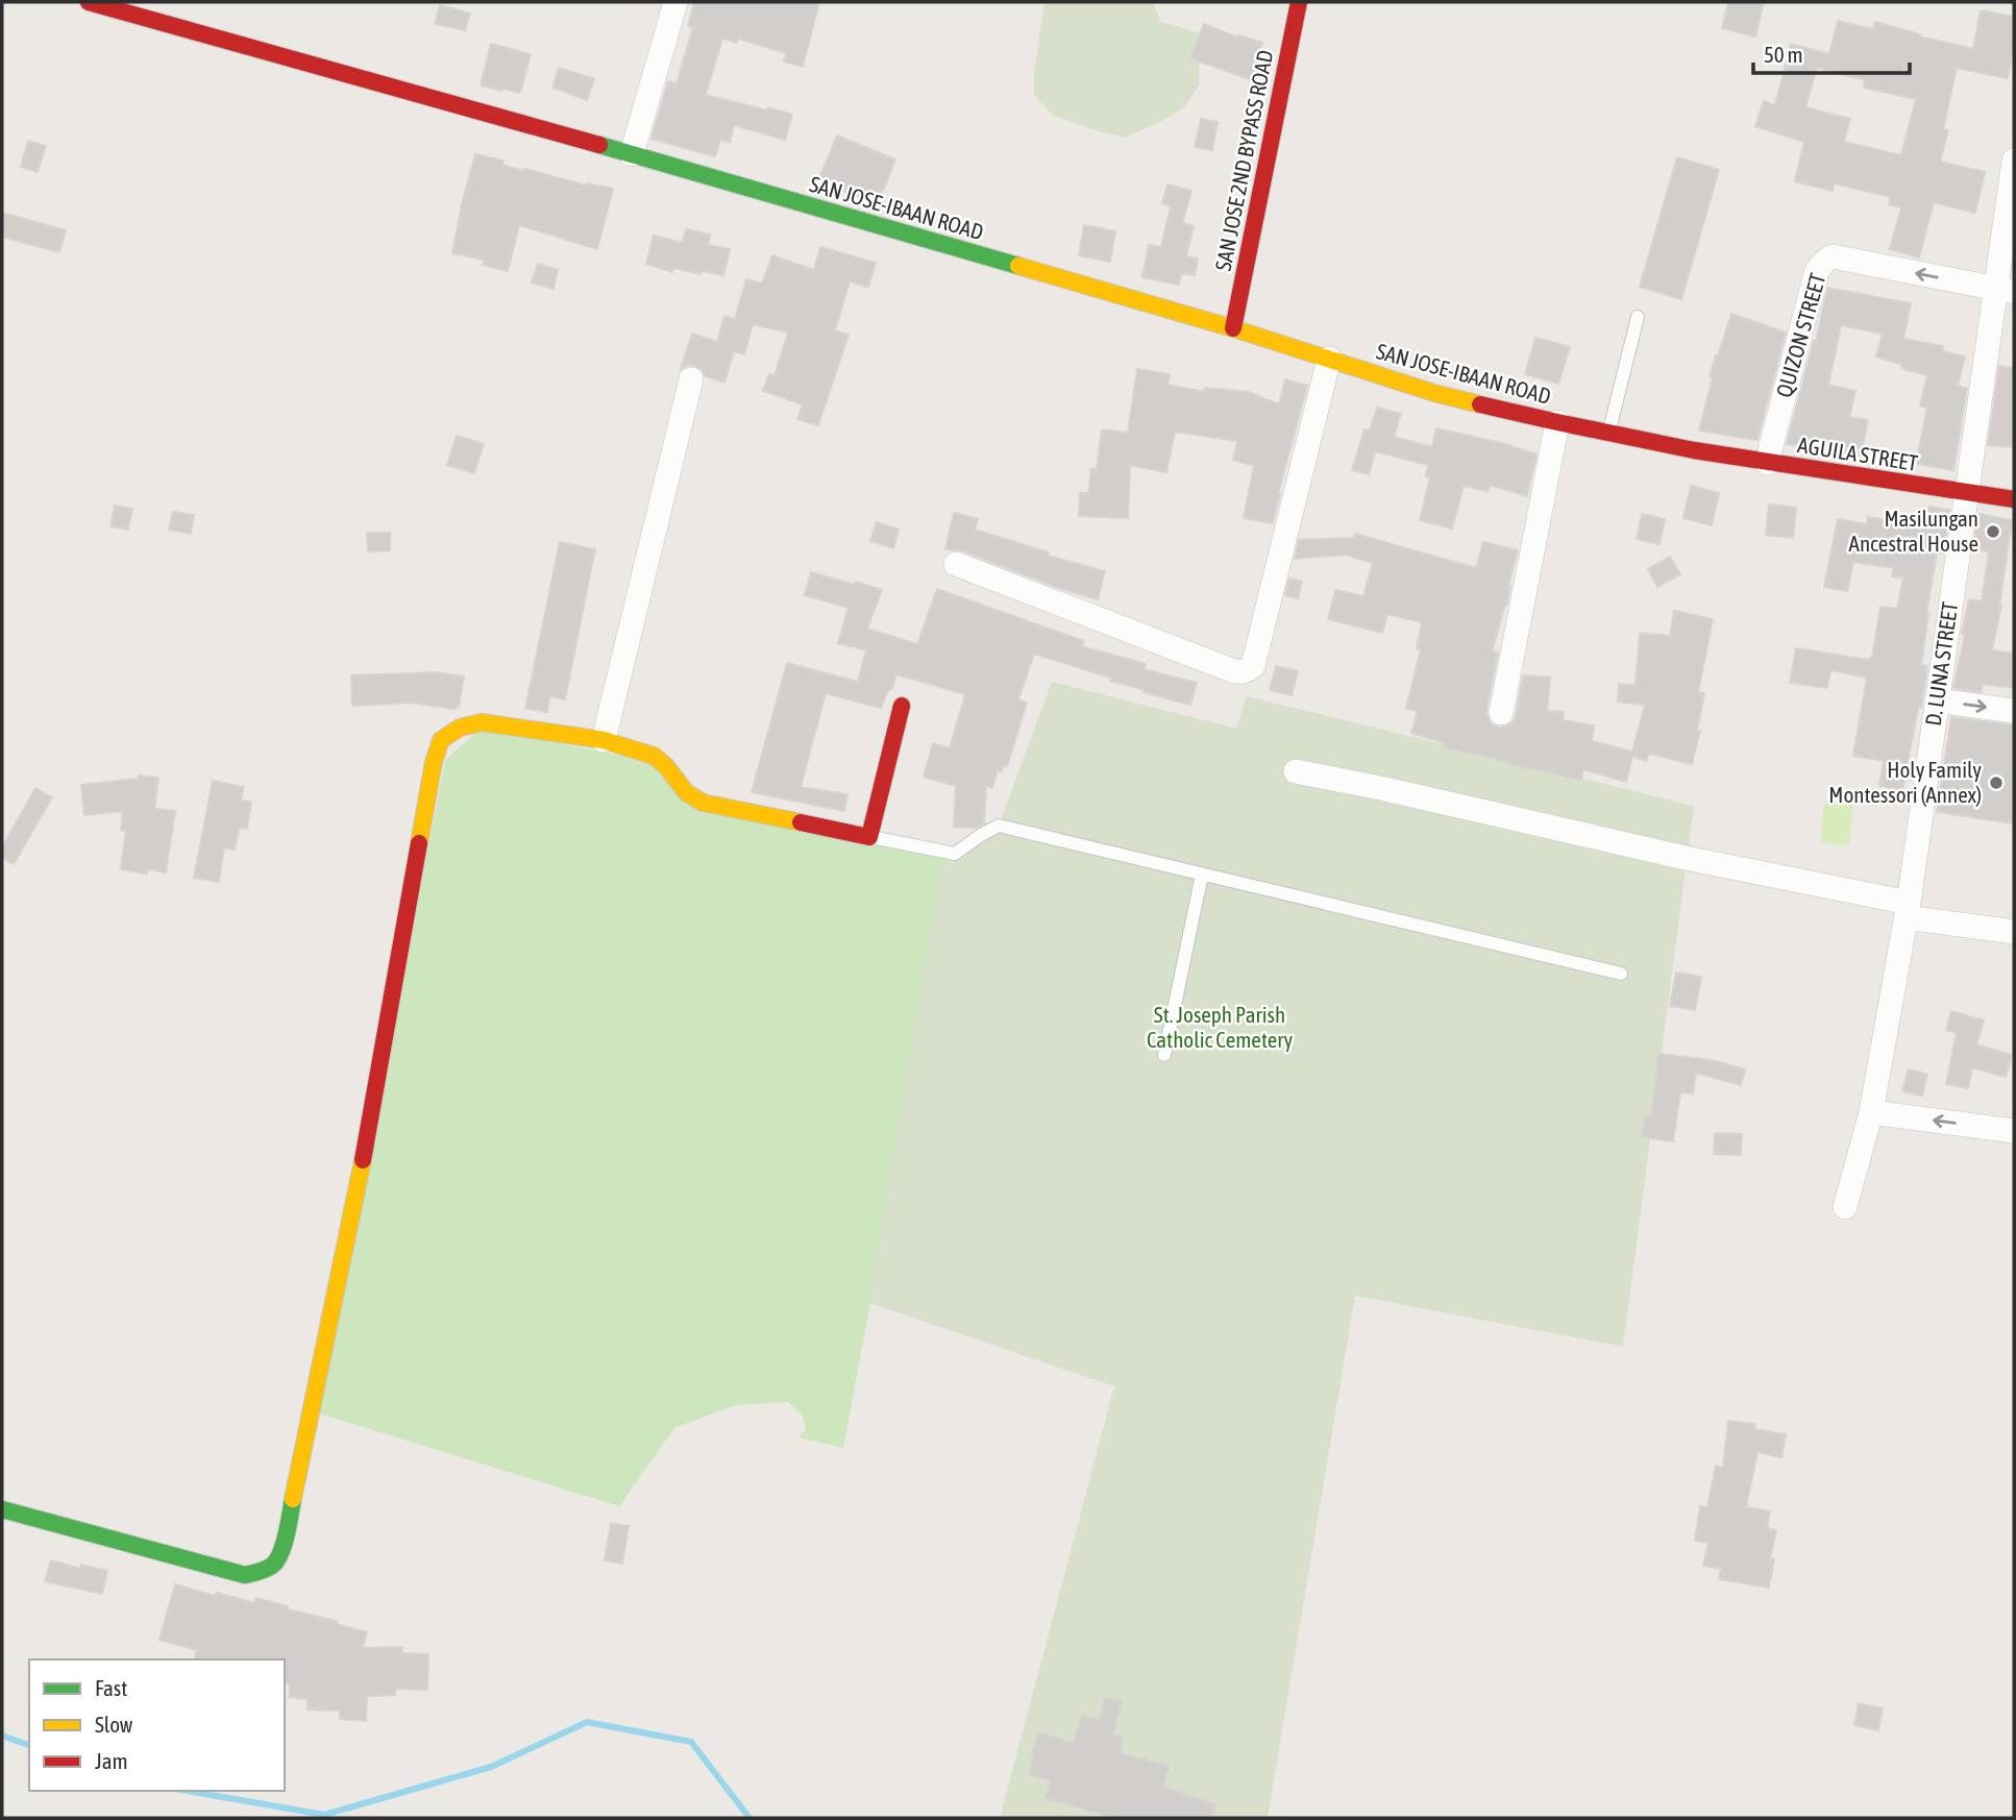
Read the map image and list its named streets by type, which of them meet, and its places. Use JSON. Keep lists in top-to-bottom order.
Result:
{
  "streets": {
    "street": [
      "SAN JOSE 2ND BYPASS ROAD",
      "SAN JOSE-IBAAN ROAD",
      "QUIZON STREET",
      "AGUILA STREET",
      "D. LUNA STREET"
    ]
  },
  "crossings": [
    ["SAN JOSE 2ND BYPASS ROAD", "SAN JOSE-IBAAN ROAD"],
    ["SAN JOSE-IBAAN ROAD", "AGUILA STREET"],
    ["QUIZON STREET", "AGUILA STREET"],
    ["QUIZON STREET", "D. LUNA STREET"],
    ["AGUILA STREET", "D. LUNA STREET"]
  ],
  "parks": ["St. Joseph Parish Catholic Cemetery"],
  "places": ["Masilungan Ancestral House", "Holy Family Montessori (Annex)"],
  "legend": ["Fast", "Slow", "Jam"],
  "scale_bar": "50 m"
}
